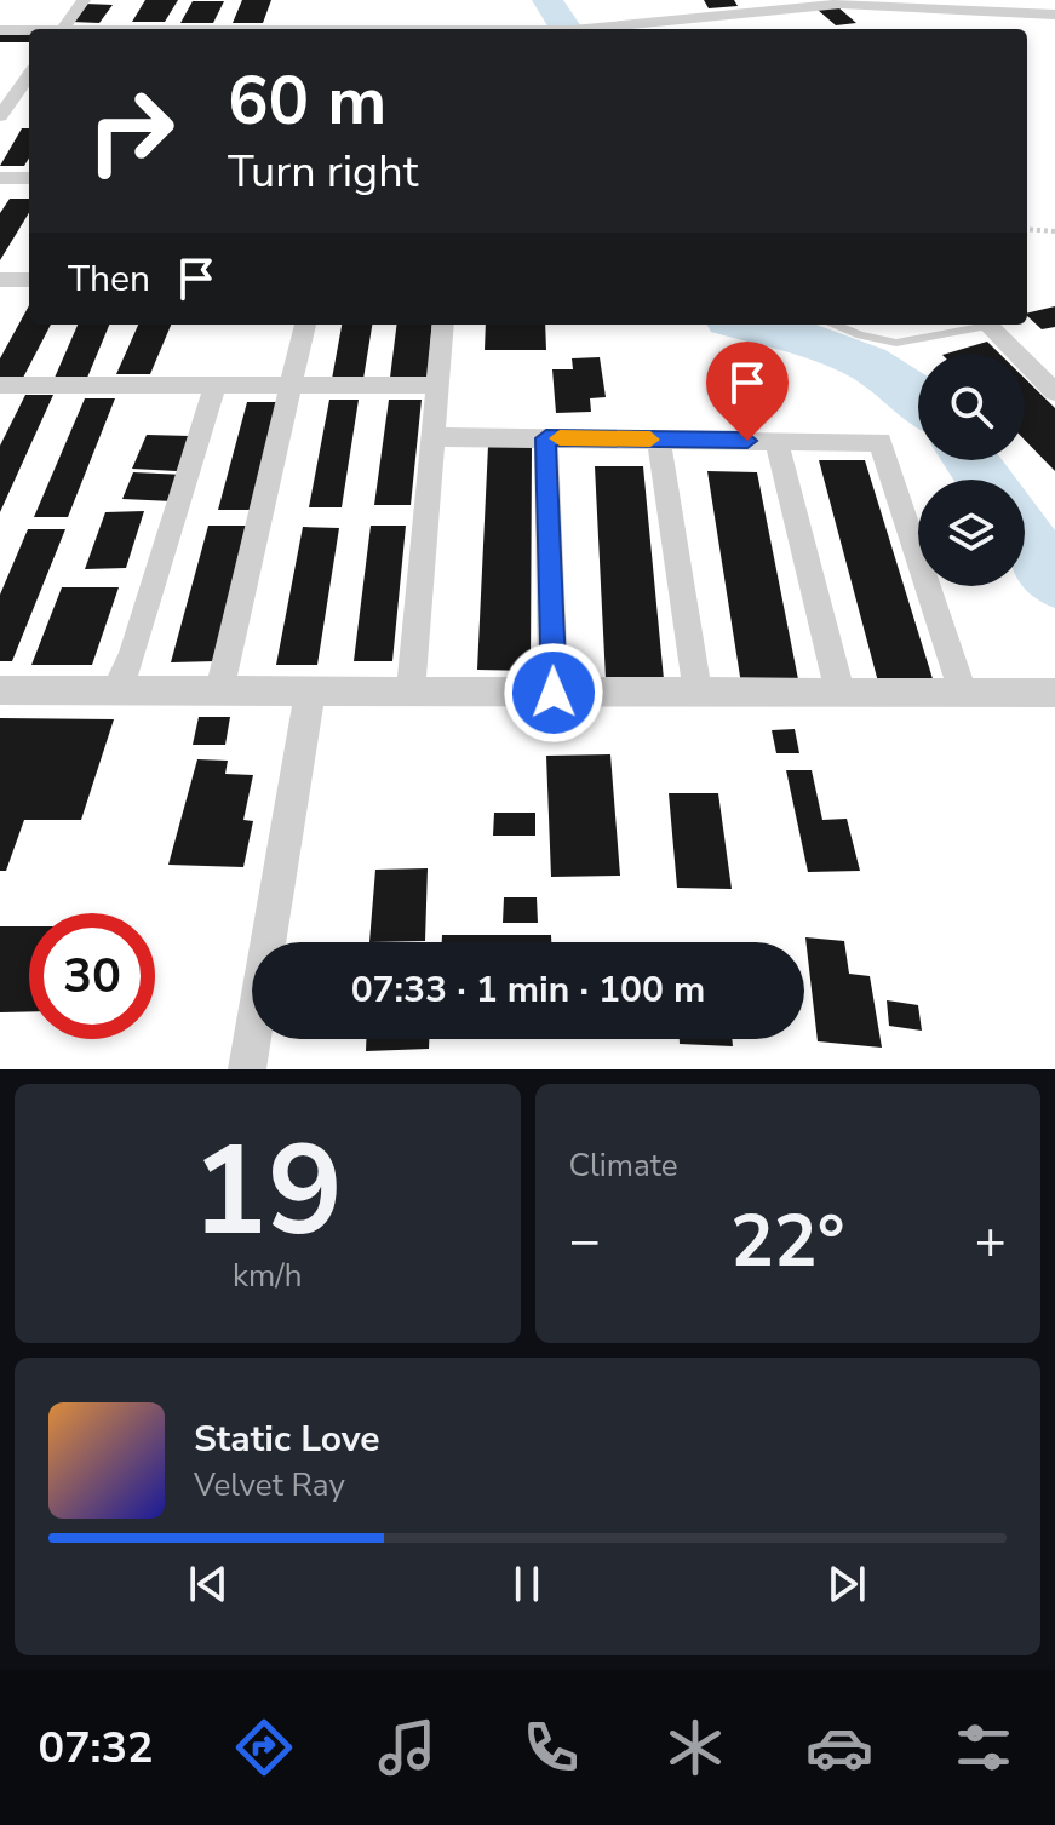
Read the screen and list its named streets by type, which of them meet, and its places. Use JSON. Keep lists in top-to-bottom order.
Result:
{
  "page": {
    "turn": ["60 m", "Turn right"],
    "then": "Then",
    "limit": "30",
    "trip": "07:33 · 1 min · 100 m",
    "tile": [
      ["19", "km/h"],
      "Climate"
    ],
    "heat": ["−", "22°", "+"],
    "song": ["Static Love", "Velvet Ray"],
    "tabs": "07:32"
  }
}
